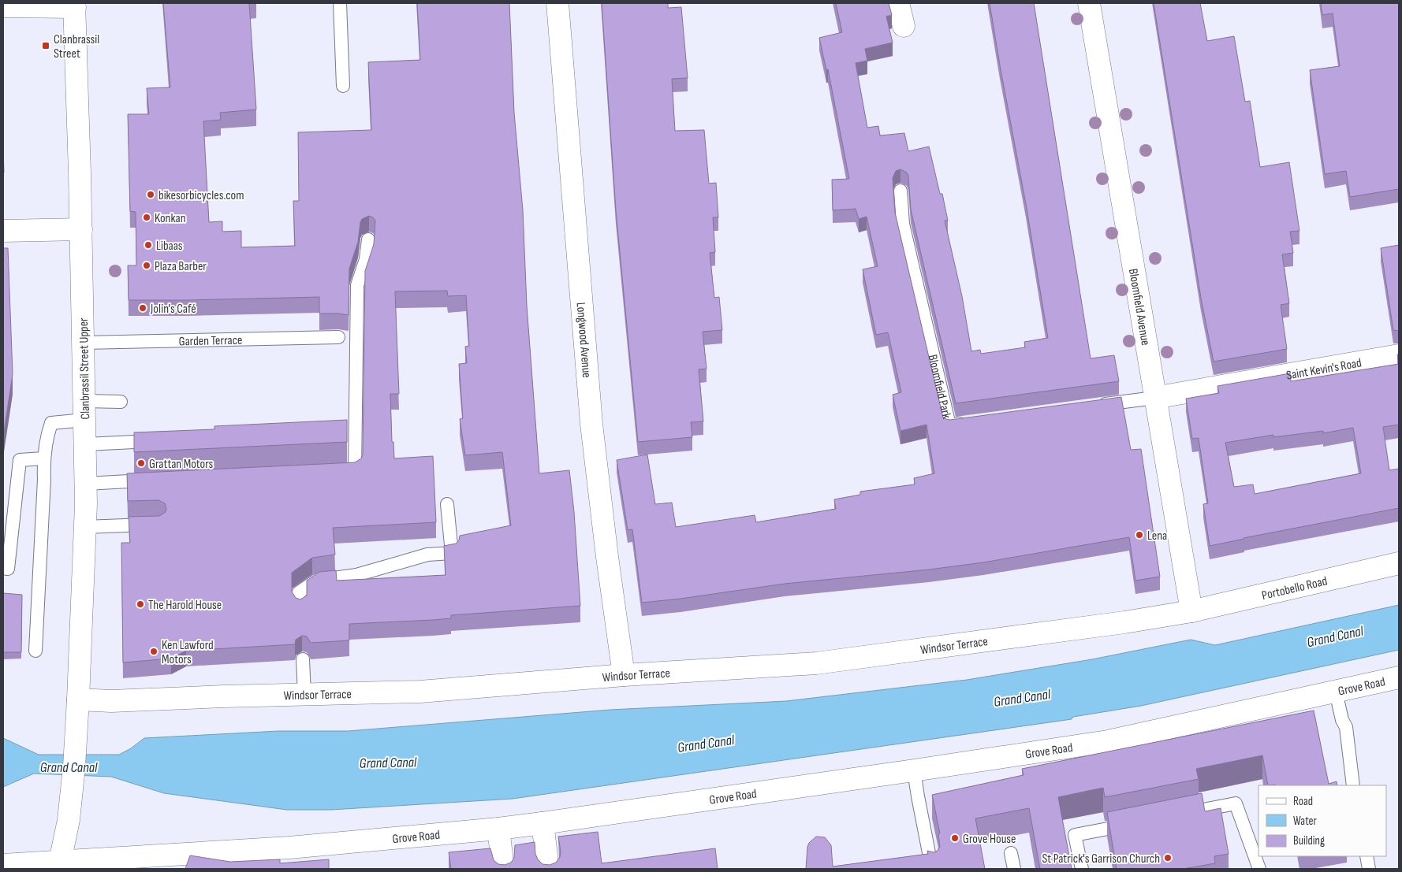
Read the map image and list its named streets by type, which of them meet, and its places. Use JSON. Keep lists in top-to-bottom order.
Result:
{
  "streets": {
    "street": [
      "Bloomfield Avenue",
      "Longwood Avenue",
      "Clanbrassil Street Upper",
      "Saint Kevin's Road",
      "Portobello Road",
      "Windsor Terrace",
      "Grove Road"
    ],
    "lane": ["Garden Terrace", "Bloomfield Park"]
  },
  "crossings": [
    ["Bloomfield Avenue", "Saint Kevin's Road"],
    ["Bloomfield Avenue", "Portobello Road"],
    ["Bloomfield Avenue", "Windsor Terrace"],
    ["Longwood Avenue", "Windsor Terrace"],
    ["Garden Terrace", "Clanbrassil Street Upper"],
    ["Clanbrassil Street Upper", "Windsor Terrace"],
    ["Clanbrassil Street Upper", "Grove Road"],
    ["Portobello Road", "Windsor Terrace"]
  ],
  "water": ["Grand Canal"],
  "places": {
    "transit": ["Clanbrassil Street"],
    "other": [
      "bikesorbicycles.com",
      "Konkan",
      "Libaas",
      "Plaza Barber",
      "Jolin's Café",
      "Grattan Motors",
      "Lena",
      "The Harold House",
      "Ken Lawford Motors",
      "Grove House",
      "St Patrick's Garrison Church"
    ]
  },
  "legend": ["Road", "Water", "Building"]
}
